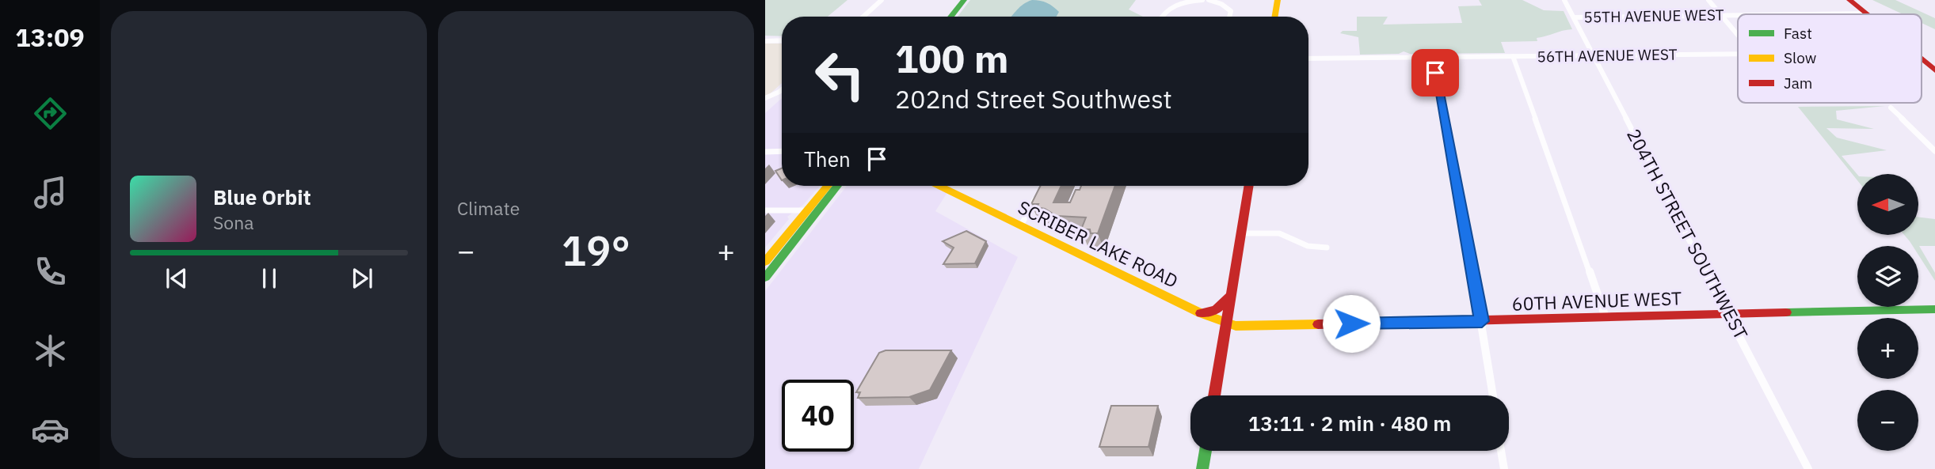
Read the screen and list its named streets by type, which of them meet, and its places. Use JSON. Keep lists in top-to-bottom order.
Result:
{
  "streets": {
    "street": [
      "55TH AVENUE WEST",
      "56TH AVENUE WEST",
      "204TH STREET SOUTHWEST",
      "SCRIBER LAKE ROAD",
      "60TH AVENUE WEST"
    ]
  },
  "crossings": [
    ["55TH AVENUE WEST", "204TH STREET SOUTHWEST"],
    ["56TH AVENUE WEST", "204TH STREET SOUTHWEST"],
    ["204TH STREET SOUTHWEST", "60TH AVENUE WEST"],
    ["SCRIBER LAKE ROAD", "60TH AVENUE WEST"]
  ],
  "legend": ["Fast", "Slow", "Jam"],
  "north": "left",
  "page": {
    "tabs": "13:09",
    "tile": "Climate",
    "turn": ["100 m", "202nd Street Southwest"],
    "then": "Then",
    "map_buttons": ["+", "−"],
    "song": ["Blue Orbit", "Sona"],
    "heat": ["−", "19°", "+"],
    "limit": "40",
    "trip": "13:11 · 2 min · 480 m"
  }
}
